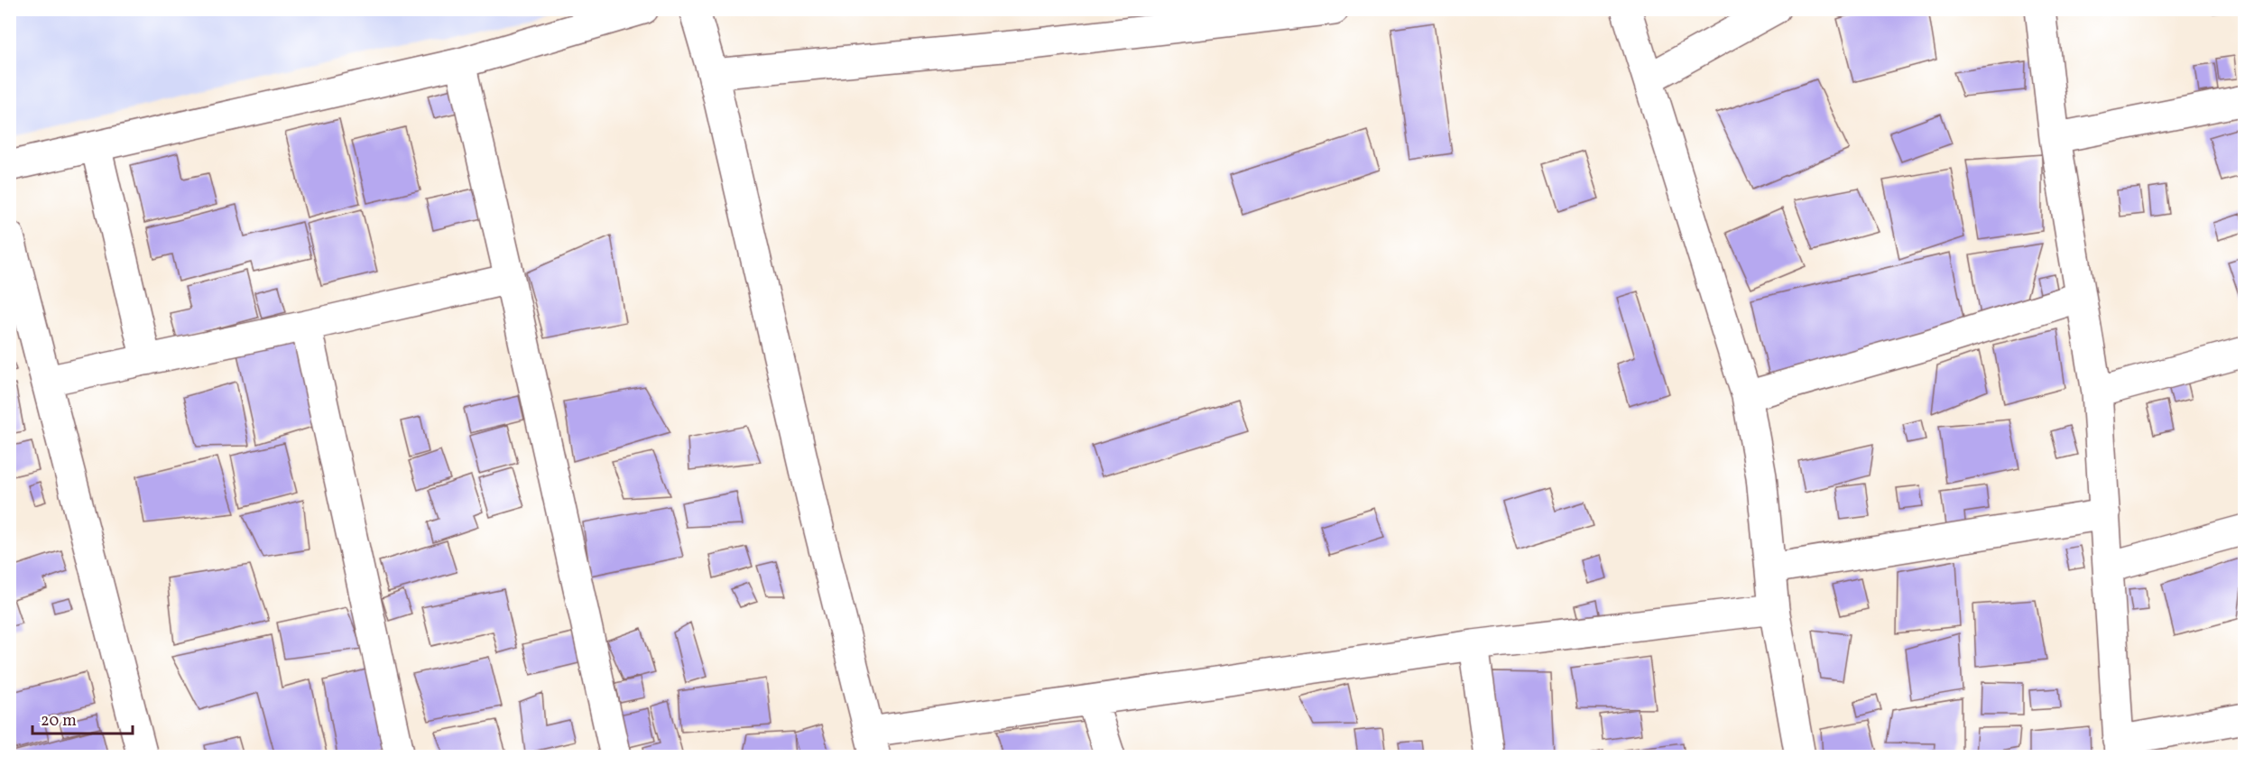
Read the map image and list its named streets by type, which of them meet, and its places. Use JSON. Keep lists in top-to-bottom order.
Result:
{
  "scale_bar": "20 m"
}
